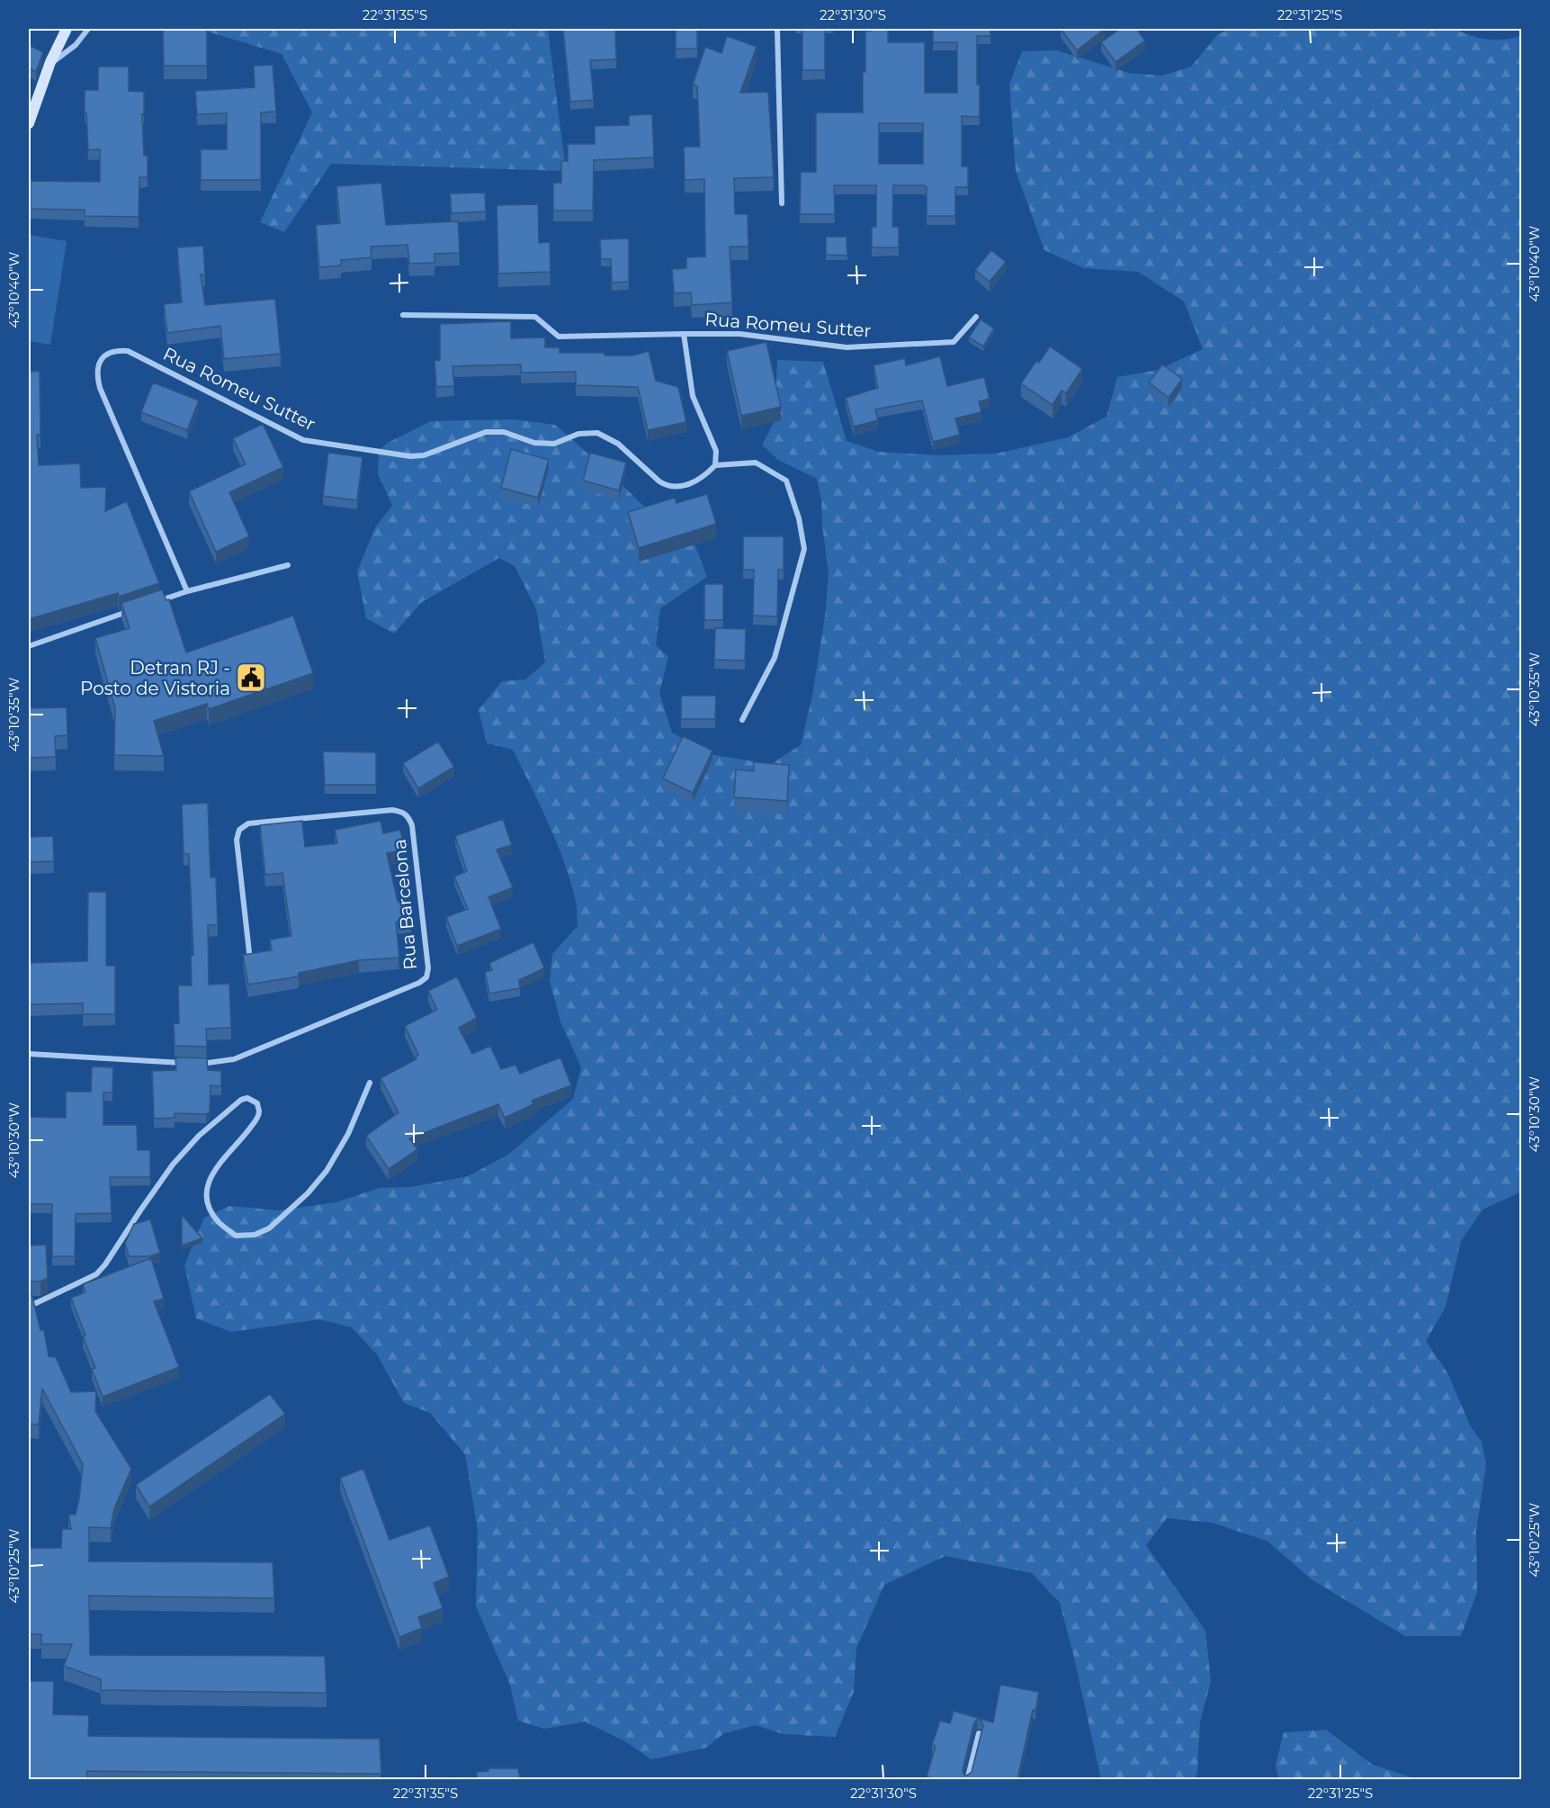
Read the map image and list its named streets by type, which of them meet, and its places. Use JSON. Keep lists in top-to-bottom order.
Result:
{
  "streets": {
    "street": ["Rua Romeu Sutter", "Rua Barcelona"]
  },
  "places": {
    "public building": ["Detran RJ - Posto de Vistoria"]
  },
  "coordinates": [
    "22°31'35\"S",
    "22°31'30\"S",
    "22°31'25\"S",
    "43°10'40\"W",
    "43°10'35\"W",
    "43°10'30\"W",
    "43°10'25\"W"
  ]
}
